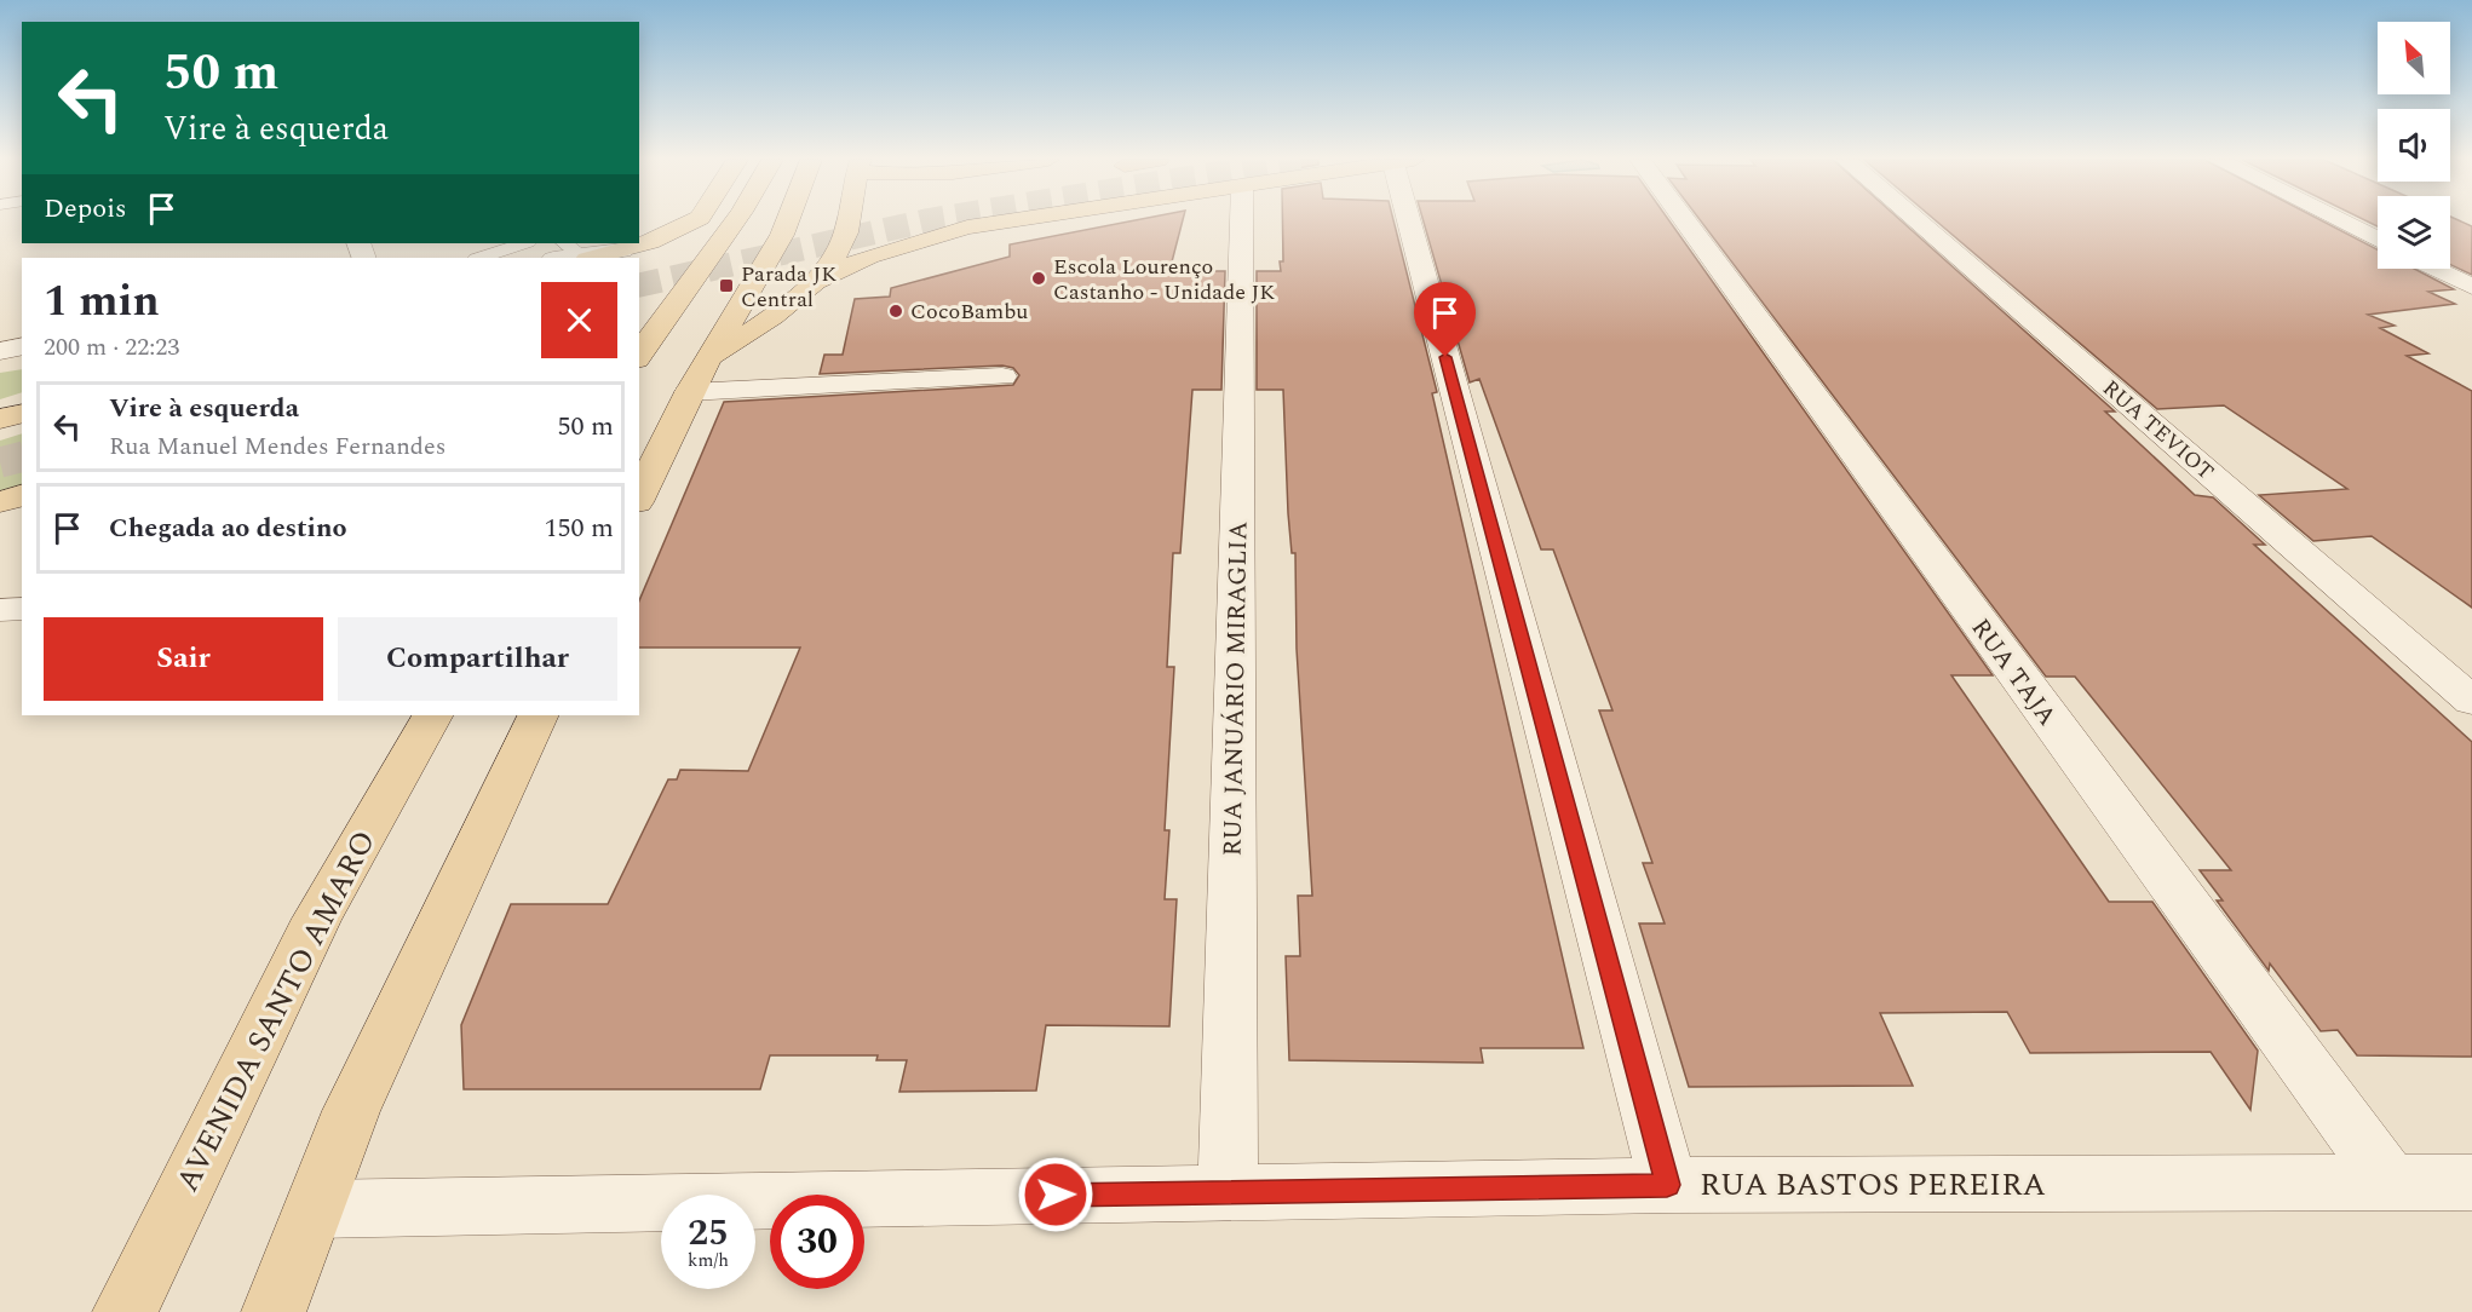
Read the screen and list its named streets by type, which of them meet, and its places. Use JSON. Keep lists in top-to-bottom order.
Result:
{
  "streets": {
    "main road": ["AVENIDA SANTO AMARO"],
    "street": [
      "RUA TEVIOT",
      "RUA TAJA",
      "RUA JANUÁRIO MIRAGLIA",
      "RUA BASTOS PEREIRA"
    ]
  },
  "crossings": [
    ["RUA TAJA", "RUA BASTOS PEREIRA"],
    ["RUA JANUÁRIO MIRAGLIA", "RUA BASTOS PEREIRA"]
  ],
  "places": {
    "other": ["Escola Lourenço Castanho - Unidade JK", "CocoBambu"],
    "transit": ["Parada JK Central"]
  },
  "north": "top left",
  "page": {
    "turn": ["50 m", "Vire à esquerda"],
    "then": "Depois",
    "heading": ["1 min", "200 m · 22:23"],
    "list": [
      {
        "name": "Vire à esquerda",
        "note": "Rua Manuel Mendes Fernandes",
        "value": "50 m"
      },
      {
        "name": "Chegada ao destino",
        "value": "150 m"
      }
    ],
    "buttons": ["Sair", "Compartilhar"],
    "speed": "25 km/h",
    "limit": "30"
  }
}
